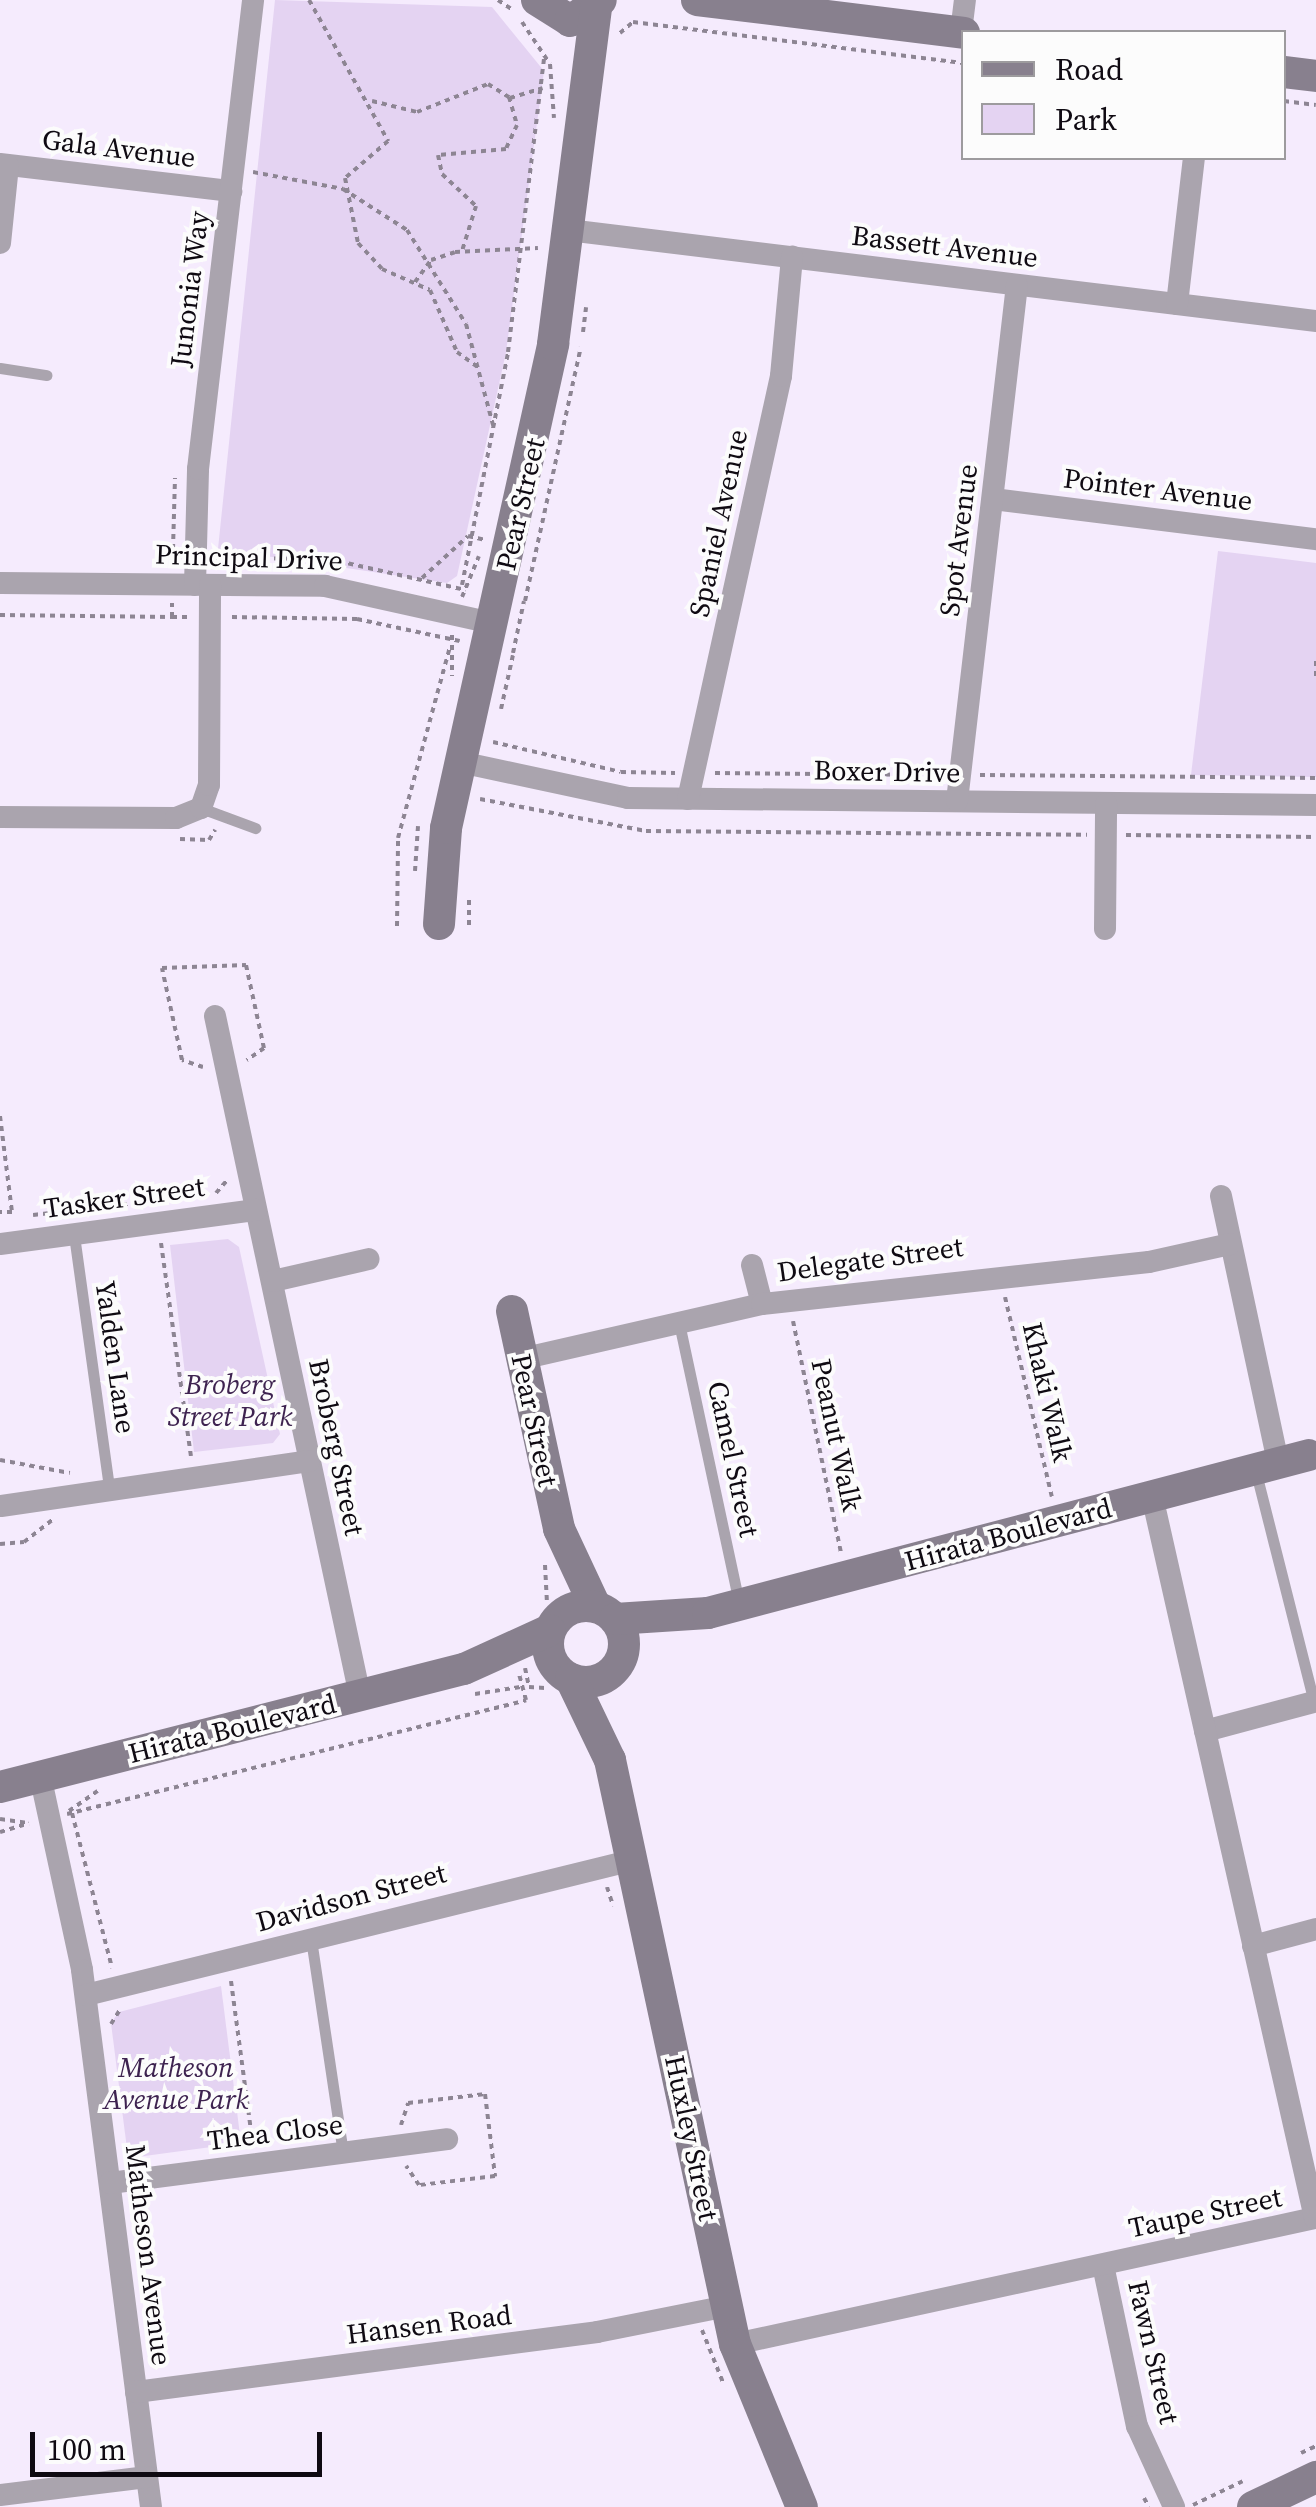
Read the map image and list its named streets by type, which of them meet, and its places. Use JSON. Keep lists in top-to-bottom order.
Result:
{
  "streets": {
    "street": [
      "Gala Avenue",
      "Bassett Avenue",
      "Junonia Way",
      "Pointer Avenue",
      "Pear Street",
      "Spaniel Avenue",
      "Spot Avenue",
      "Principal Drive",
      "Boxer Drive",
      "Tasker Street",
      "Delegate Street",
      "Broberg Street",
      "Hirata Boulevard",
      "Davidson Street",
      "Thea Close",
      "Huxley Street",
      "Taupe Street",
      "Matheson Avenue",
      "Hansen Road",
      "Fawn Street"
    ],
    "lane": ["Yalden Lane", "Camel Street"],
    "path": ["Khaki Walk", "Peanut Walk"]
  },
  "crossings": [
    ["Gala Avenue", "Junonia Way"],
    ["Bassett Avenue", "Pear Street"],
    ["Bassett Avenue", "Spaniel Avenue"],
    ["Bassett Avenue", "Spot Avenue"],
    ["Junonia Way", "Principal Drive"],
    ["Pointer Avenue", "Spot Avenue"],
    ["Pear Street", "Principal Drive"],
    ["Pear Street", "Boxer Drive"],
    ["Pear Street", "Delegate Street"],
    ["Pear Street", "Hirata Boulevard"],
    ["Pear Street", "Huxley Street"],
    ["Spaniel Avenue", "Boxer Drive"],
    ["Spot Avenue", "Boxer Drive"],
    ["Tasker Street", "Yalden Lane"],
    ["Tasker Street", "Broberg Street"],
    ["Delegate Street", "Khaki Walk"],
    ["Delegate Street", "Peanut Walk"],
    ["Delegate Street", "Camel Street"],
    ["Khaki Walk", "Hirata Boulevard"],
    ["Peanut Walk", "Hirata Boulevard"],
    ["Broberg Street", "Hirata Boulevard"],
    ["Camel Street", "Hirata Boulevard"],
    ["Hirata Boulevard", "Huxley Street"],
    ["Hirata Boulevard", "Taupe Street"],
    ["Hirata Boulevard", "Matheson Avenue"],
    ["Davidson Street", "Huxley Street"],
    ["Davidson Street", "Matheson Avenue"],
    ["Thea Close", "Matheson Avenue"],
    ["Huxley Street", "Taupe Street"],
    ["Huxley Street", "Hansen Road"],
    ["Taupe Street", "Fawn Street"],
    ["Matheson Avenue", "Hansen Road"]
  ],
  "parks": ["Broberg Street Park", "Matheson Avenue Park"],
  "legend": ["Road", "Park"],
  "scale_bar": "100 m"
}
